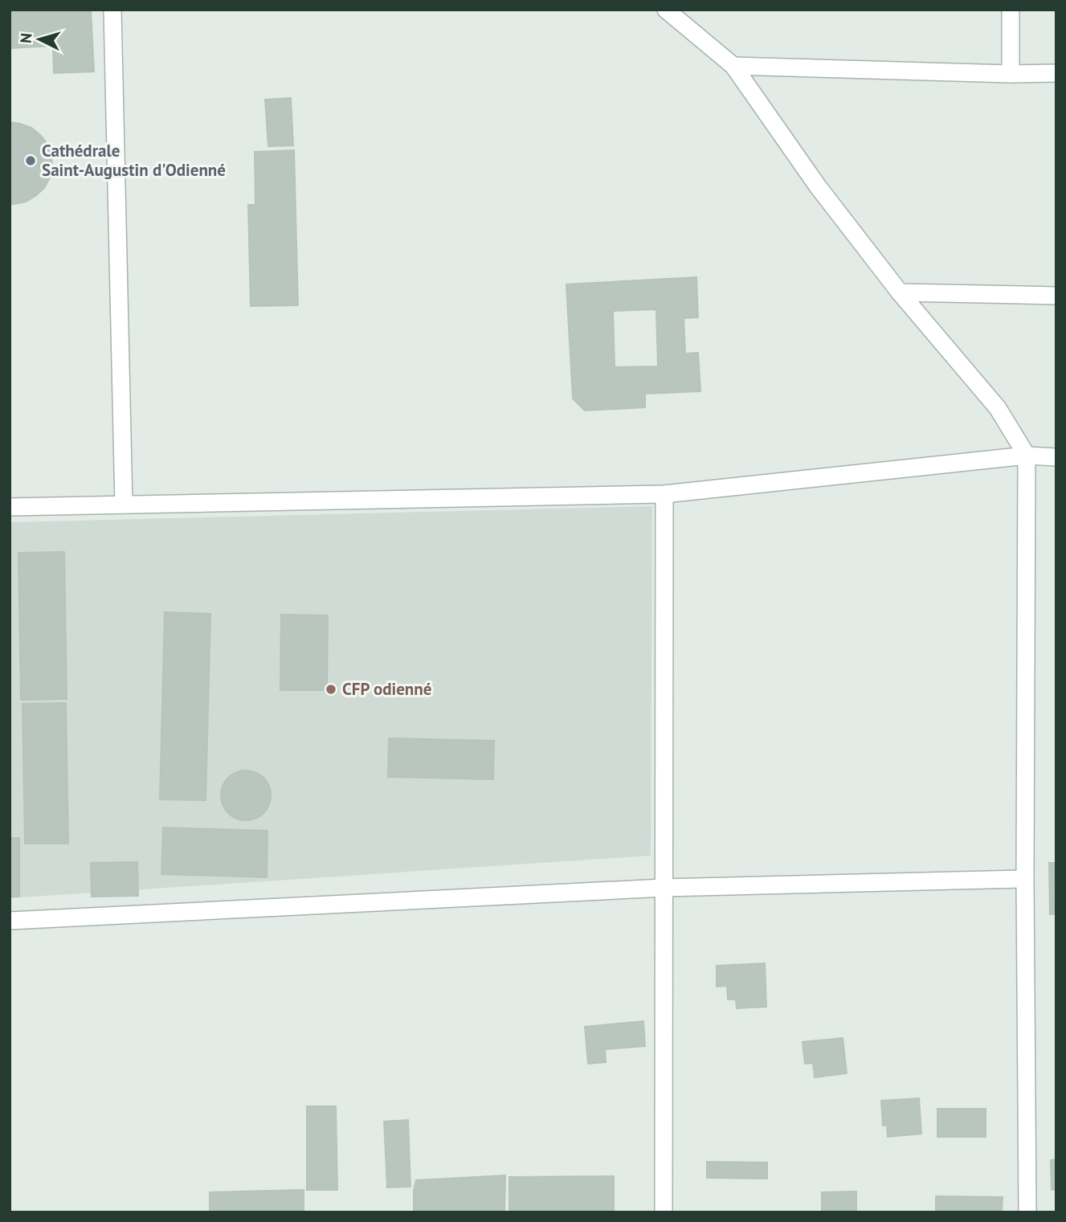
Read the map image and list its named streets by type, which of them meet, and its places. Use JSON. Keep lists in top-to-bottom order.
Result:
{
  "places": ["Cathédrale Saint-Augustin d'Odienné", "CFP odienné"],
  "north": "left"
}
